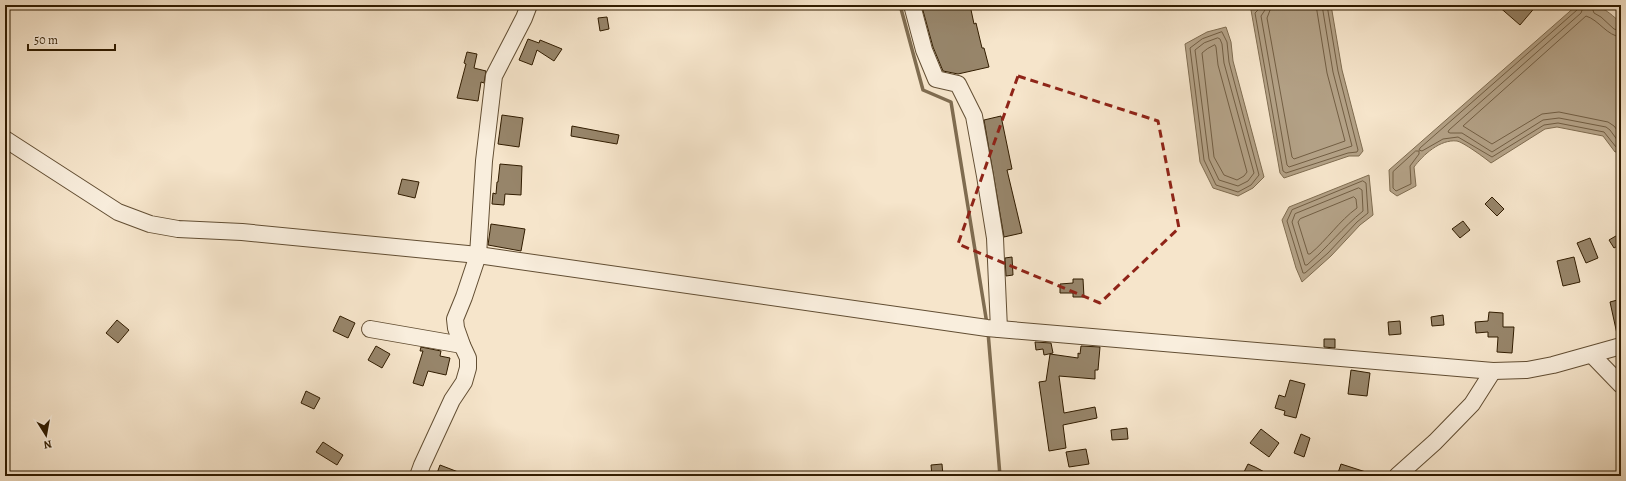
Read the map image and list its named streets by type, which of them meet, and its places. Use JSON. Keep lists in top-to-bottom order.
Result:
{
  "scale_bar": "50 m",
  "north": "bottom"
}
